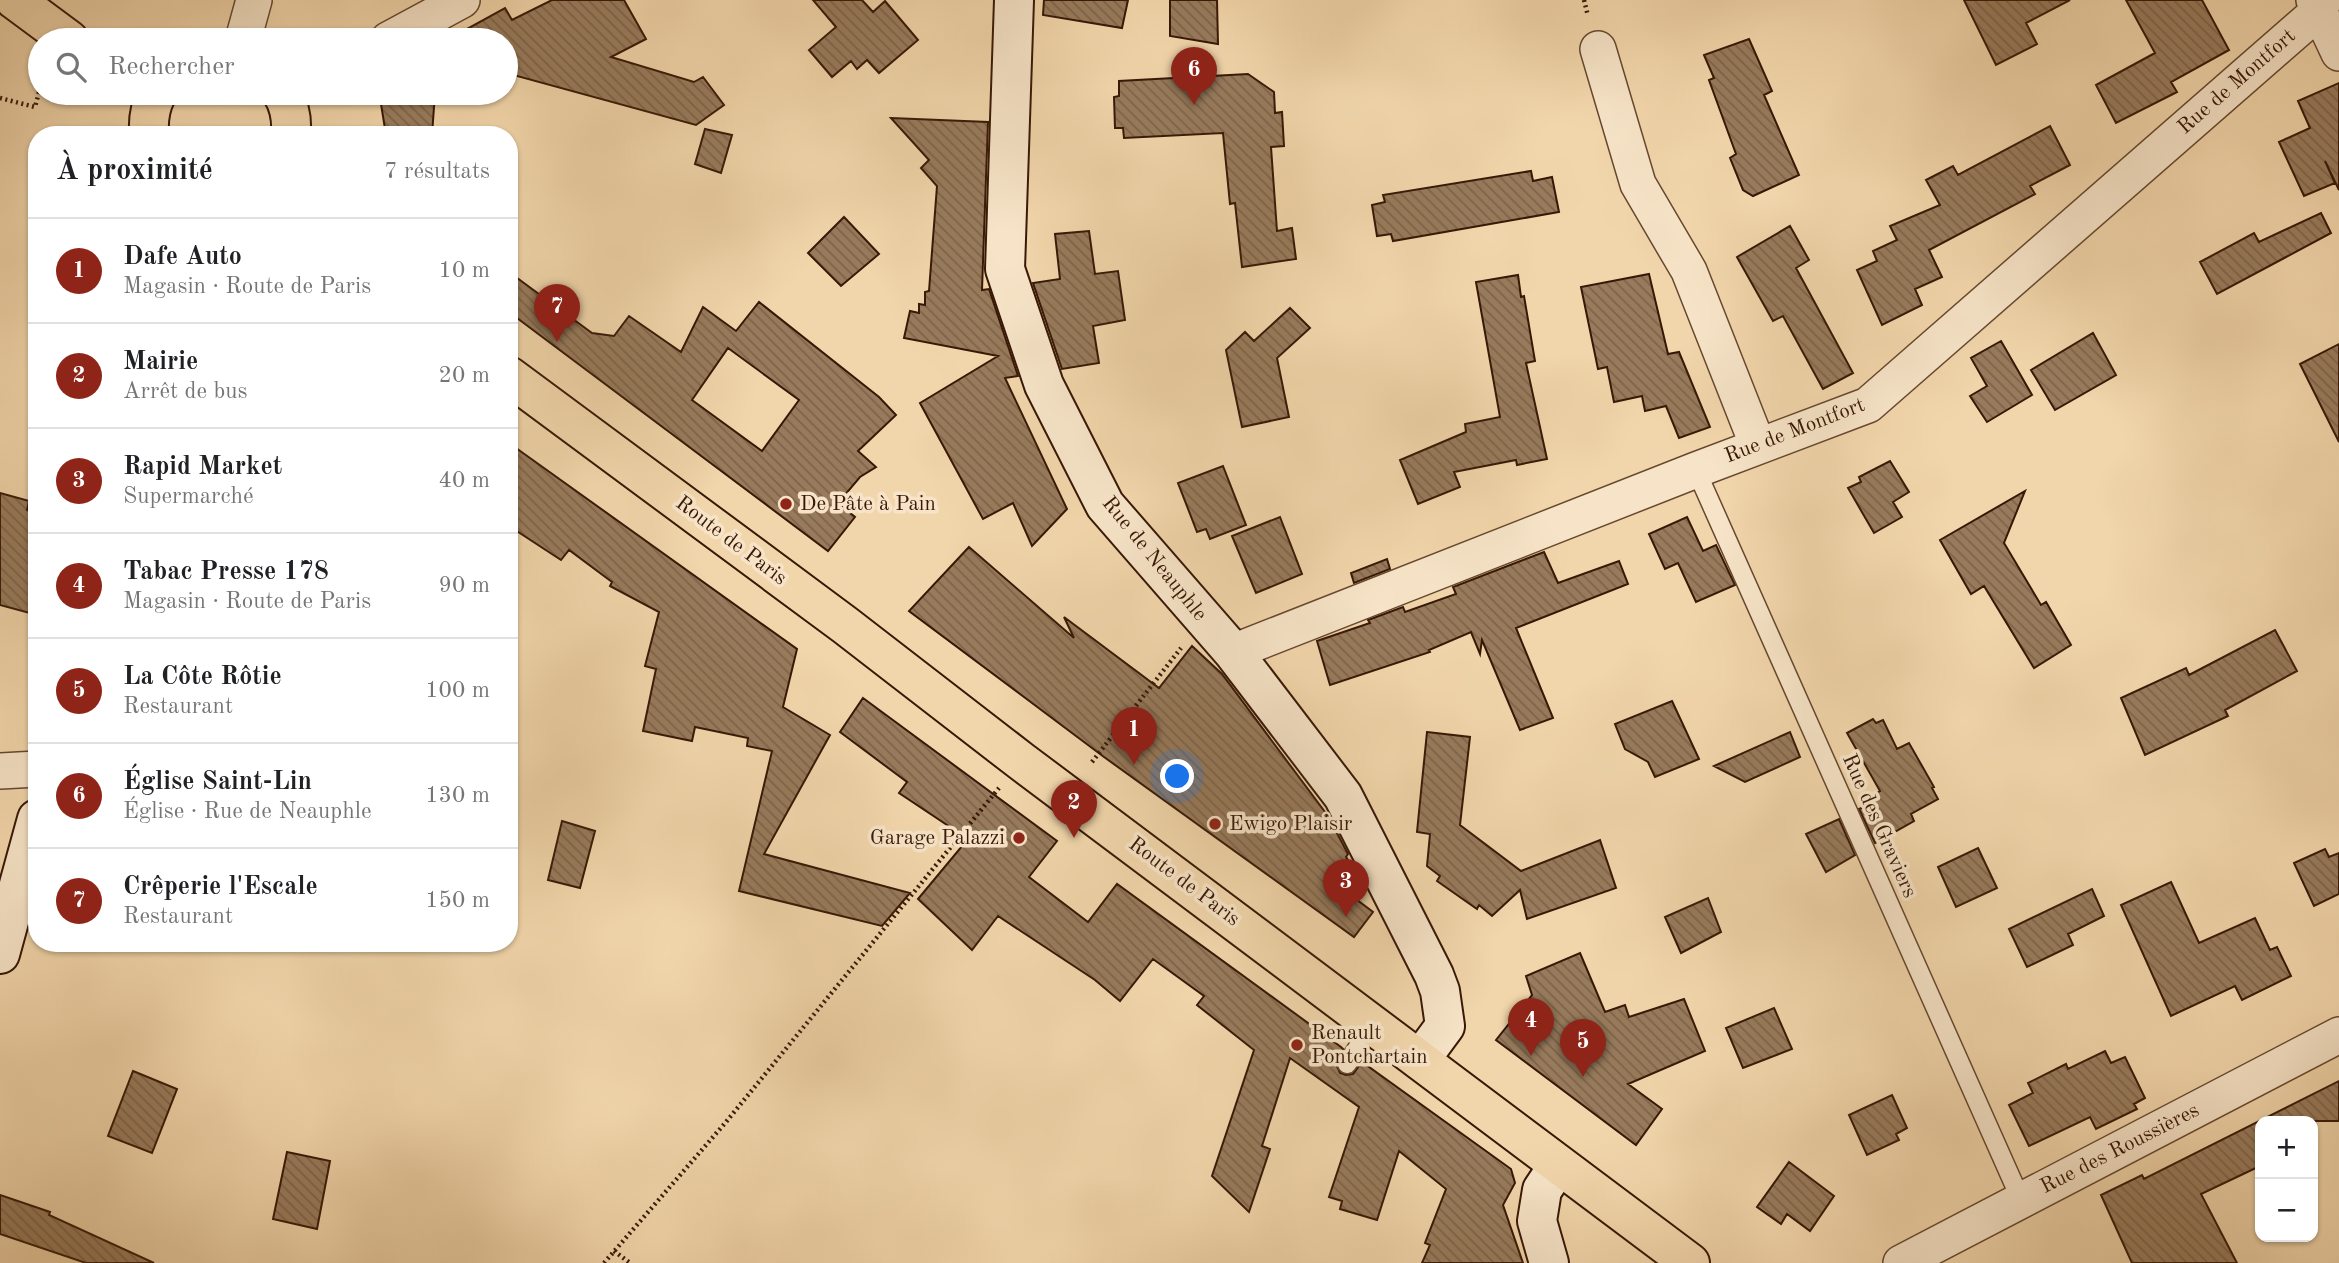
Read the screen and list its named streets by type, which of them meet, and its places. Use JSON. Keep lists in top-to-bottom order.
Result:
{
  "streets": {
    "main road": ["Route de Paris"],
    "street": ["Rue de Montfort", "Rue de Neauphle", "Rue des Roussières"],
    "lane": ["Rue des Graviers"]
  },
  "crossings": [
    ["Rue de Montfort", "Rue de Neauphle"],
    ["Rue de Montfort", "Rue des Graviers"],
    ["Route de Paris", "Rue de Neauphle"],
    ["Rue des Graviers", "Rue des Roussières"]
  ],
  "places": [
    "De Pâte à Pain",
    "Ewigo Plaisir",
    "Garage Palazzi",
    "Renault Pontchartain"
  ],
  "page": {
    "search": "Rechercher",
    "pins": [
      "6",
      "7",
      "1",
      "2",
      "3",
      "4",
      "5"
    ],
    "heading": ["À proximité", "7 résultats"],
    "list": [
      {
        "mark": "1",
        "name": "Dafe Auto",
        "note": "Magasin · Route de Paris",
        "value": "10 m"
      },
      {
        "mark": "2",
        "name": "Mairie",
        "note": "Arrêt de bus",
        "value": "20 m"
      },
      {
        "mark": "3",
        "name": "Rapid Market",
        "note": "Supermarché",
        "value": "40 m"
      },
      {
        "mark": "4",
        "name": "Tabac Presse 178",
        "note": "Magasin · Route de Paris",
        "value": "90 m"
      },
      {
        "mark": "5",
        "name": "La Côte Rôtie",
        "note": "Restaurant",
        "value": "100 m"
      },
      {
        "mark": "6",
        "name": "Église Saint-Lin",
        "note": "Église · Rue de Neauphle",
        "value": "130 m"
      },
      {
        "mark": "7",
        "name": "Crêperie l'Escale",
        "note": "Restaurant",
        "value": "150 m"
      }
    ],
    "map_buttons": ["+", "−"]
  }
}
